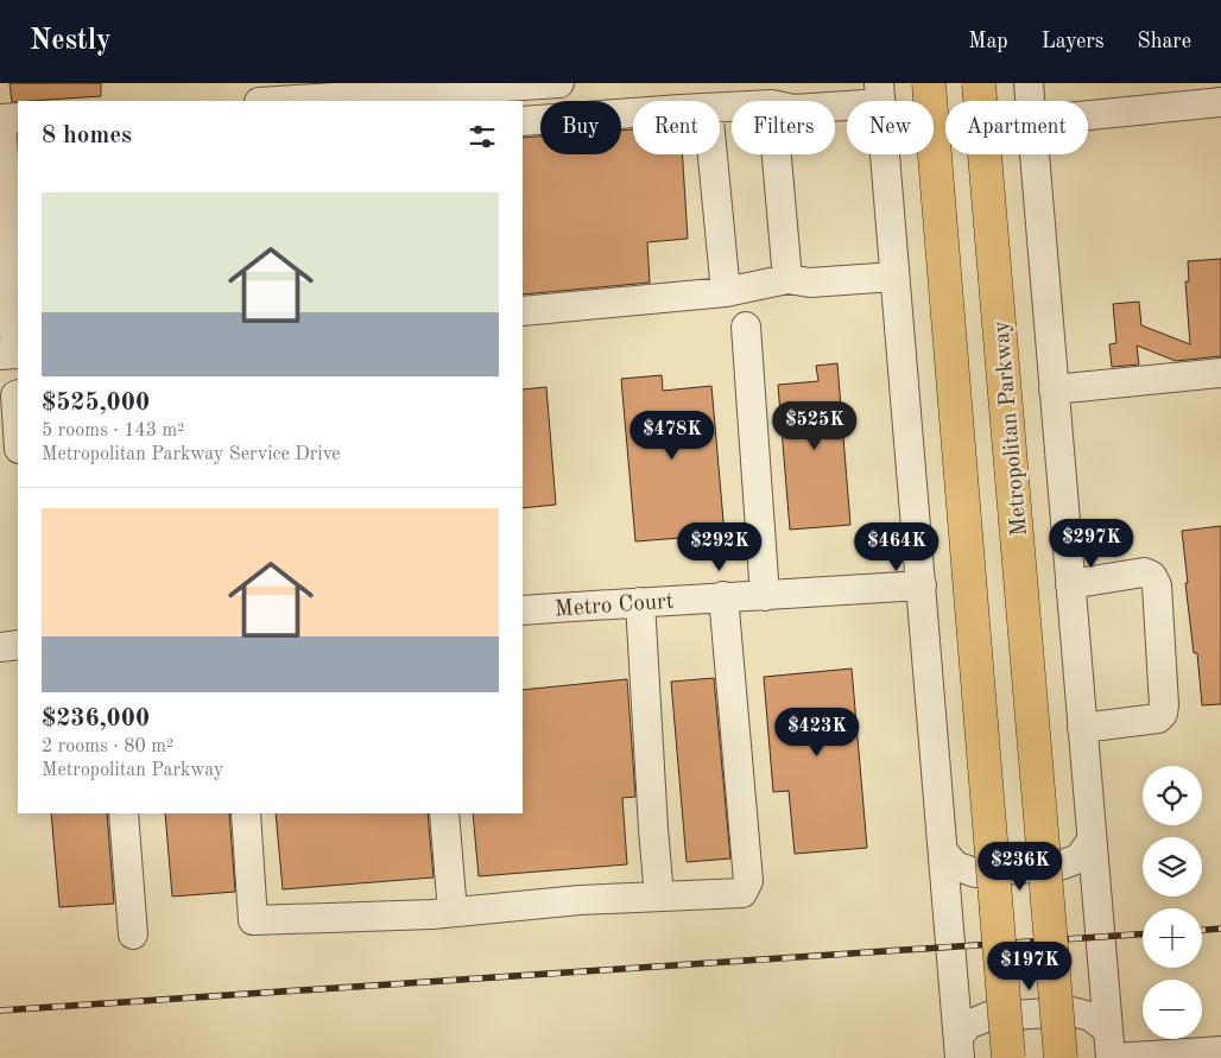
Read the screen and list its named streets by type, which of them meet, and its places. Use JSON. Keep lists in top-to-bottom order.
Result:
{
  "streets": {
    "main road": ["Metropolitan Parkway"],
    "street": ["Metro Court"]
  },
  "page": {
    "header": "Nestly",
    "nav": ["Map", "Layers", "Share"],
    "chip": [
      "Buy",
      "Rent",
      "Filters",
      "New",
      "Apartment"
    ],
    "heading": "8 homes",
    "list": [
      {
        "name": "$525,000",
        "note": "5 rooms · 143 m² · Metropolitan Parkway Service Drive"
      },
      {
        "name": "$236,000",
        "note": "2 rooms · 80 m² · Metropolitan Parkway"
      }
    ],
    "price": [
      "$525K",
      "$478K",
      "$297K",
      "$292K",
      "$464K",
      "$423K",
      "$236K",
      "$197K"
    ],
    "map_buttons": ["+", "−"]
  }
}
